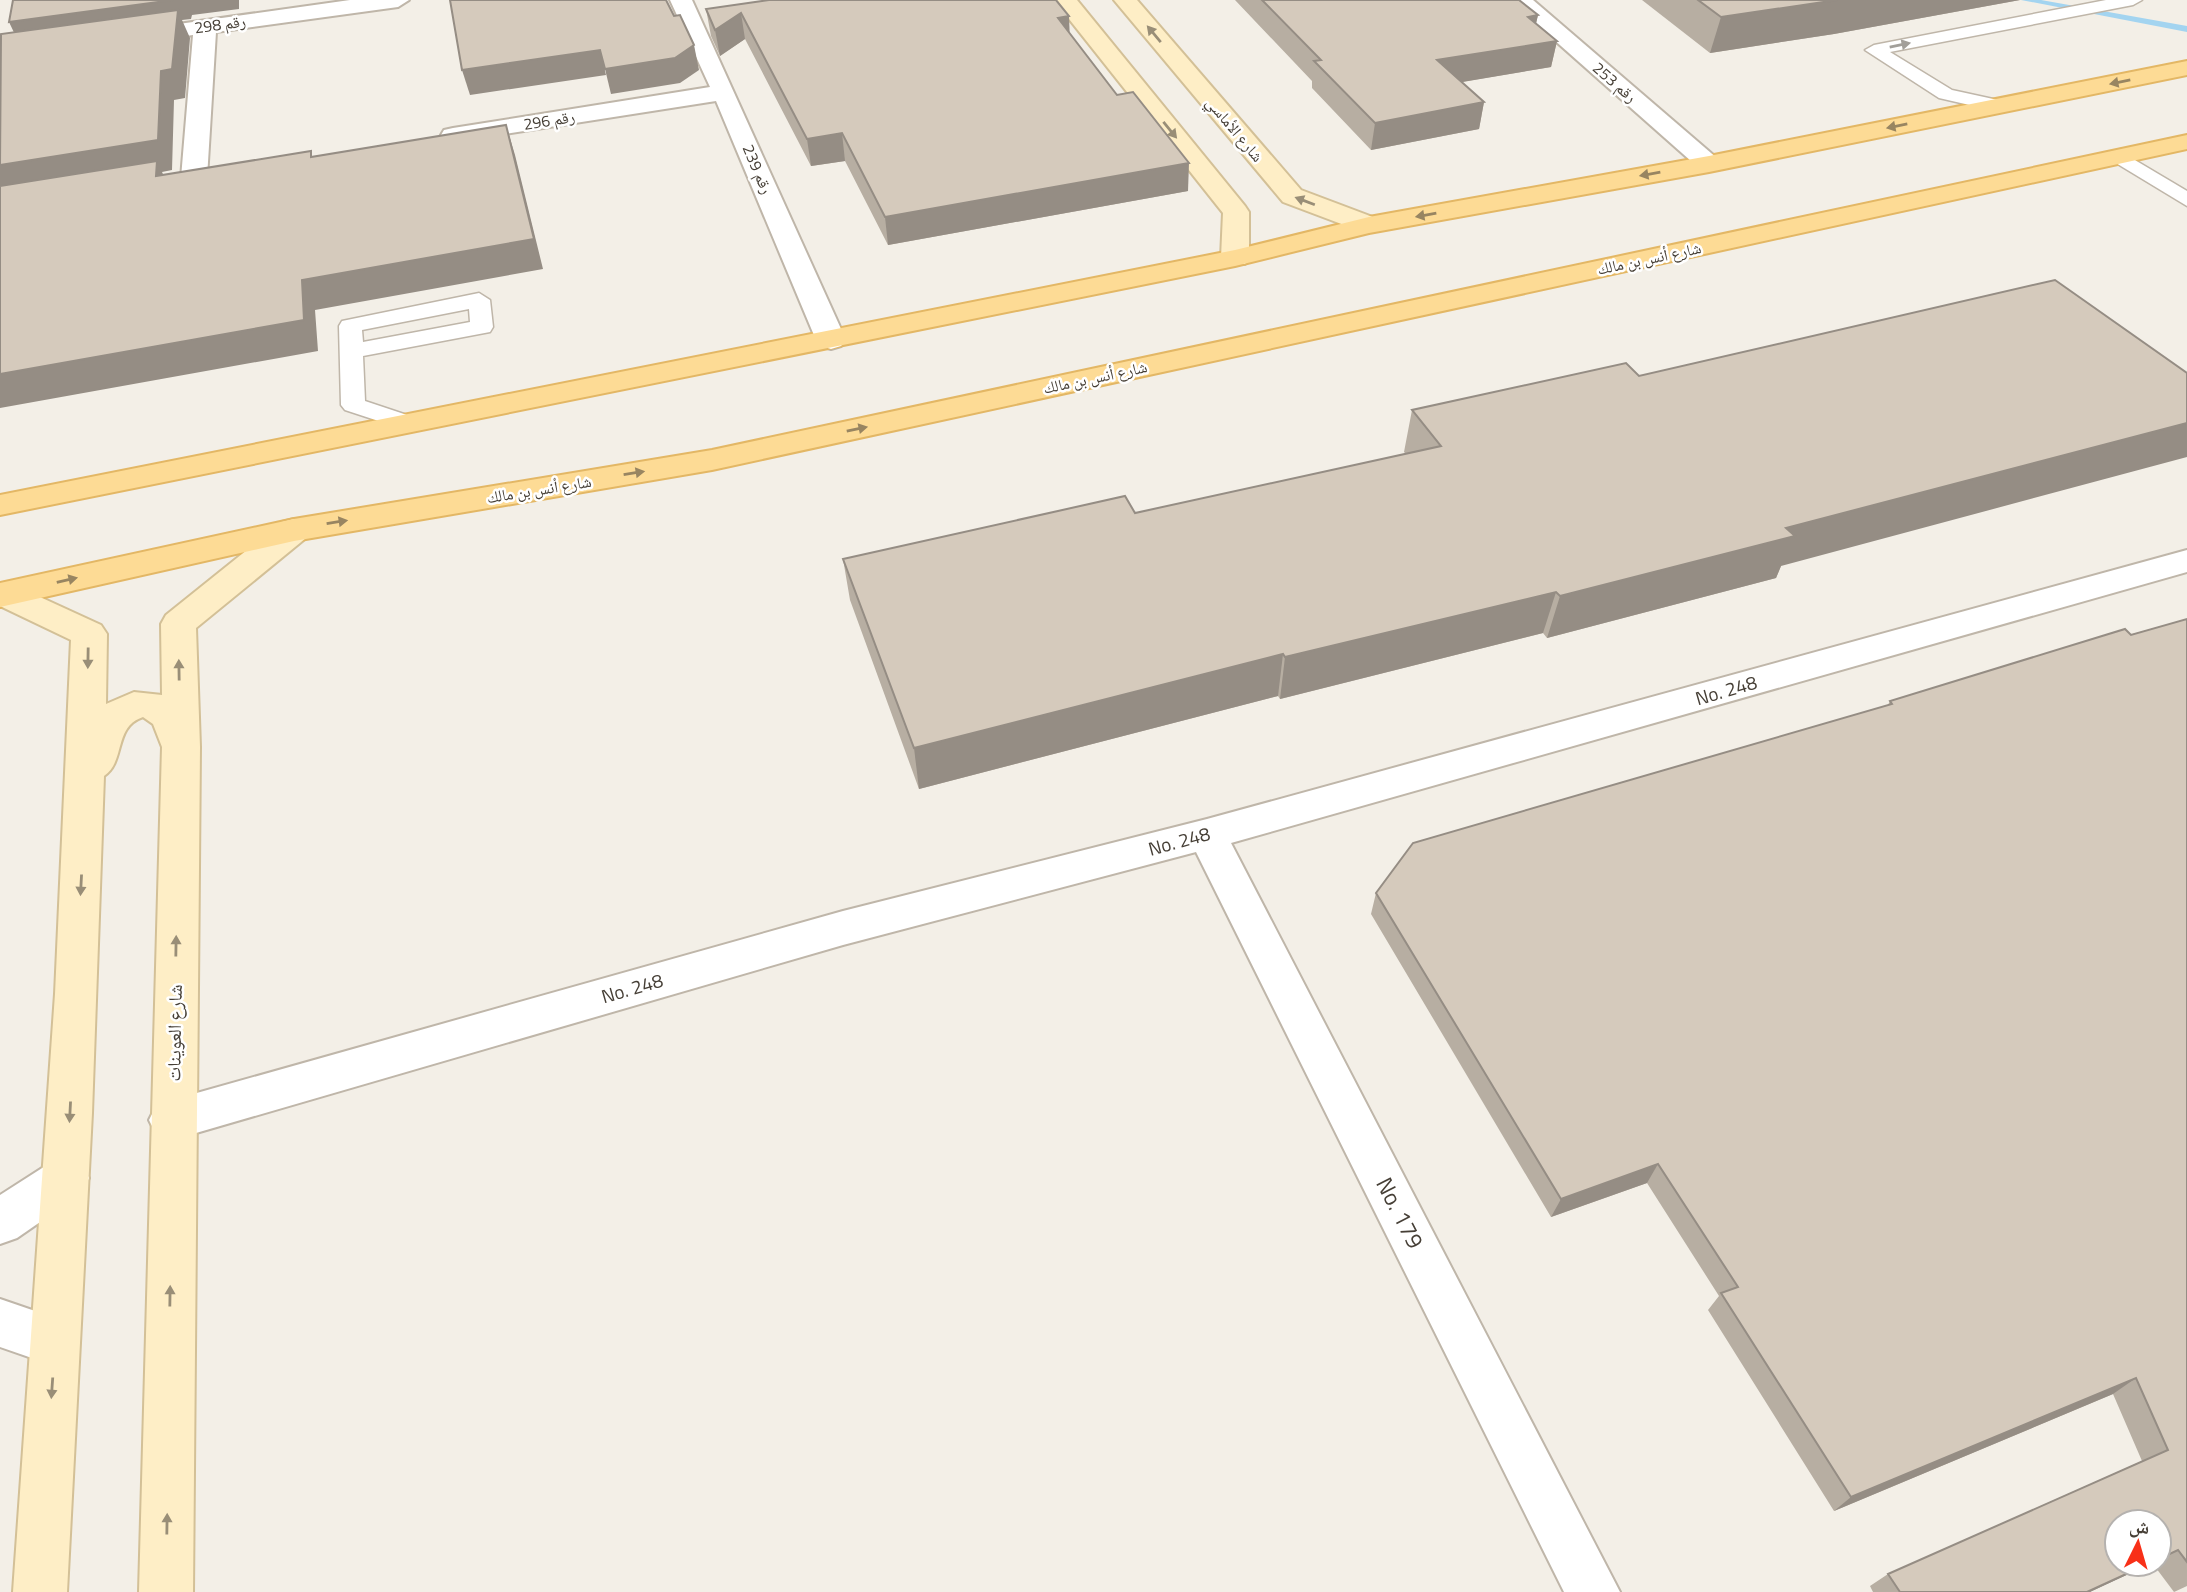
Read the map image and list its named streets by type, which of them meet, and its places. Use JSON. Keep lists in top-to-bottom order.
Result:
{
  "streets": {
    "main road": ["شارع أنس بن مالك"],
    "street": [
      "رقم 298",
      "رقم 253",
      "رقم 296",
      "شارع الأماسي",
      "رقم 239",
      "No. 248",
      "شارع العوينات",
      "No. 179"
    ]
  },
  "crossings": [
    ["رقم 296", "رقم 239"],
    ["شارع أنس بن مالك", "شارع العوينات"],
    ["No. 248", "شارع العوينات"],
    ["No. 248", "No. 179"]
  ],
  "north": "top"
}
